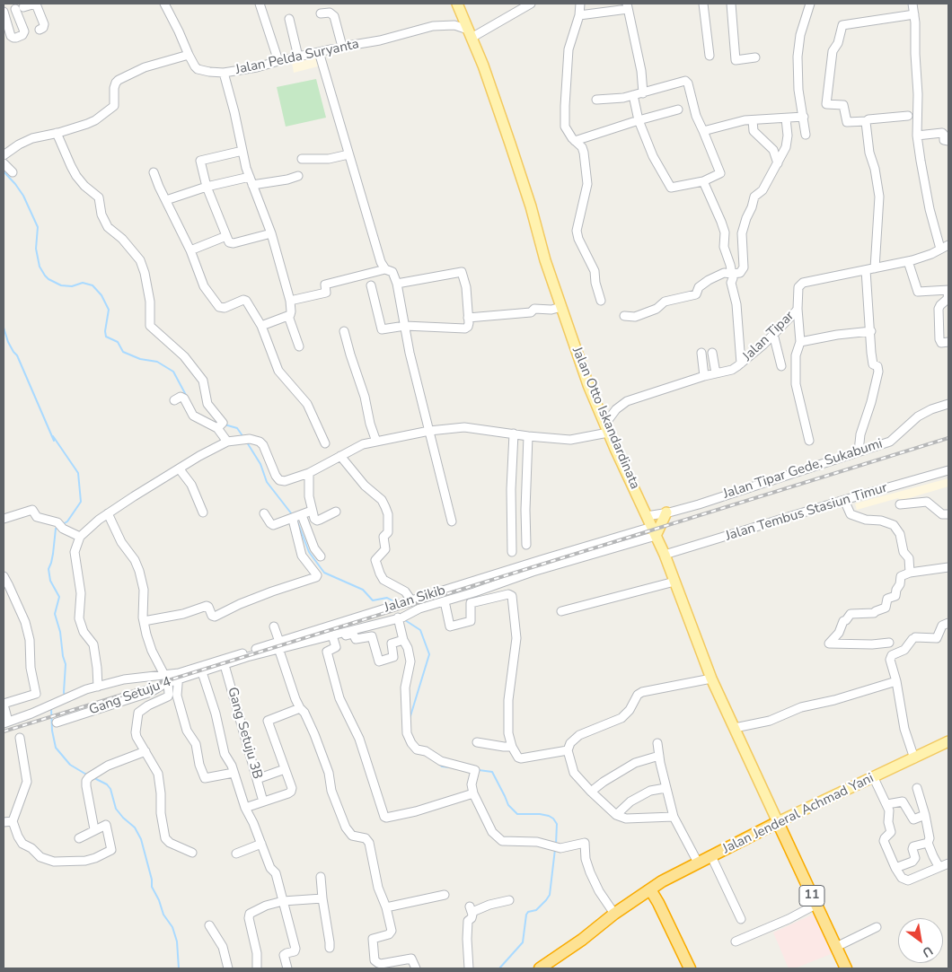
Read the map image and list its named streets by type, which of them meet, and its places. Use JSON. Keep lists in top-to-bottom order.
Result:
{
  "streets": {
    "highway": ["Jalan Jenderal Achmad Yani", "11"],
    "main road": ["Jalan Otto Iskandardinata"],
    "street": [
      "Jalan Pelda Suryanta",
      "Jalan Tipar",
      "Jalan Tipar Gede, Sukabumi",
      "Jalan Tembus Stasiun Timur",
      "Jalan Sikib",
      "Gang Setuju 4",
      "Gang Setuju 3B"
    ]
  },
  "crossings": [
    ["Jalan Pelda Suryanta", "Jalan Otto Iskandardinata"],
    ["Jalan Tipar", "Jalan Otto Iskandardinata"],
    ["Jalan Otto Iskandardinata", "Jalan Tipar Gede, Sukabumi"],
    ["Jalan Otto Iskandardinata", "Jalan Tembus Stasiun Timur"],
    ["Jalan Otto Iskandardinata", "Jalan Sikib"],
    ["Jalan Otto Iskandardinata", "Jalan Jenderal Achmad Yani"],
    ["Jalan Otto Iskandardinata", "11"],
    ["Jalan Jenderal Achmad Yani", "11"]
  ],
  "north": "bottom right"
}
